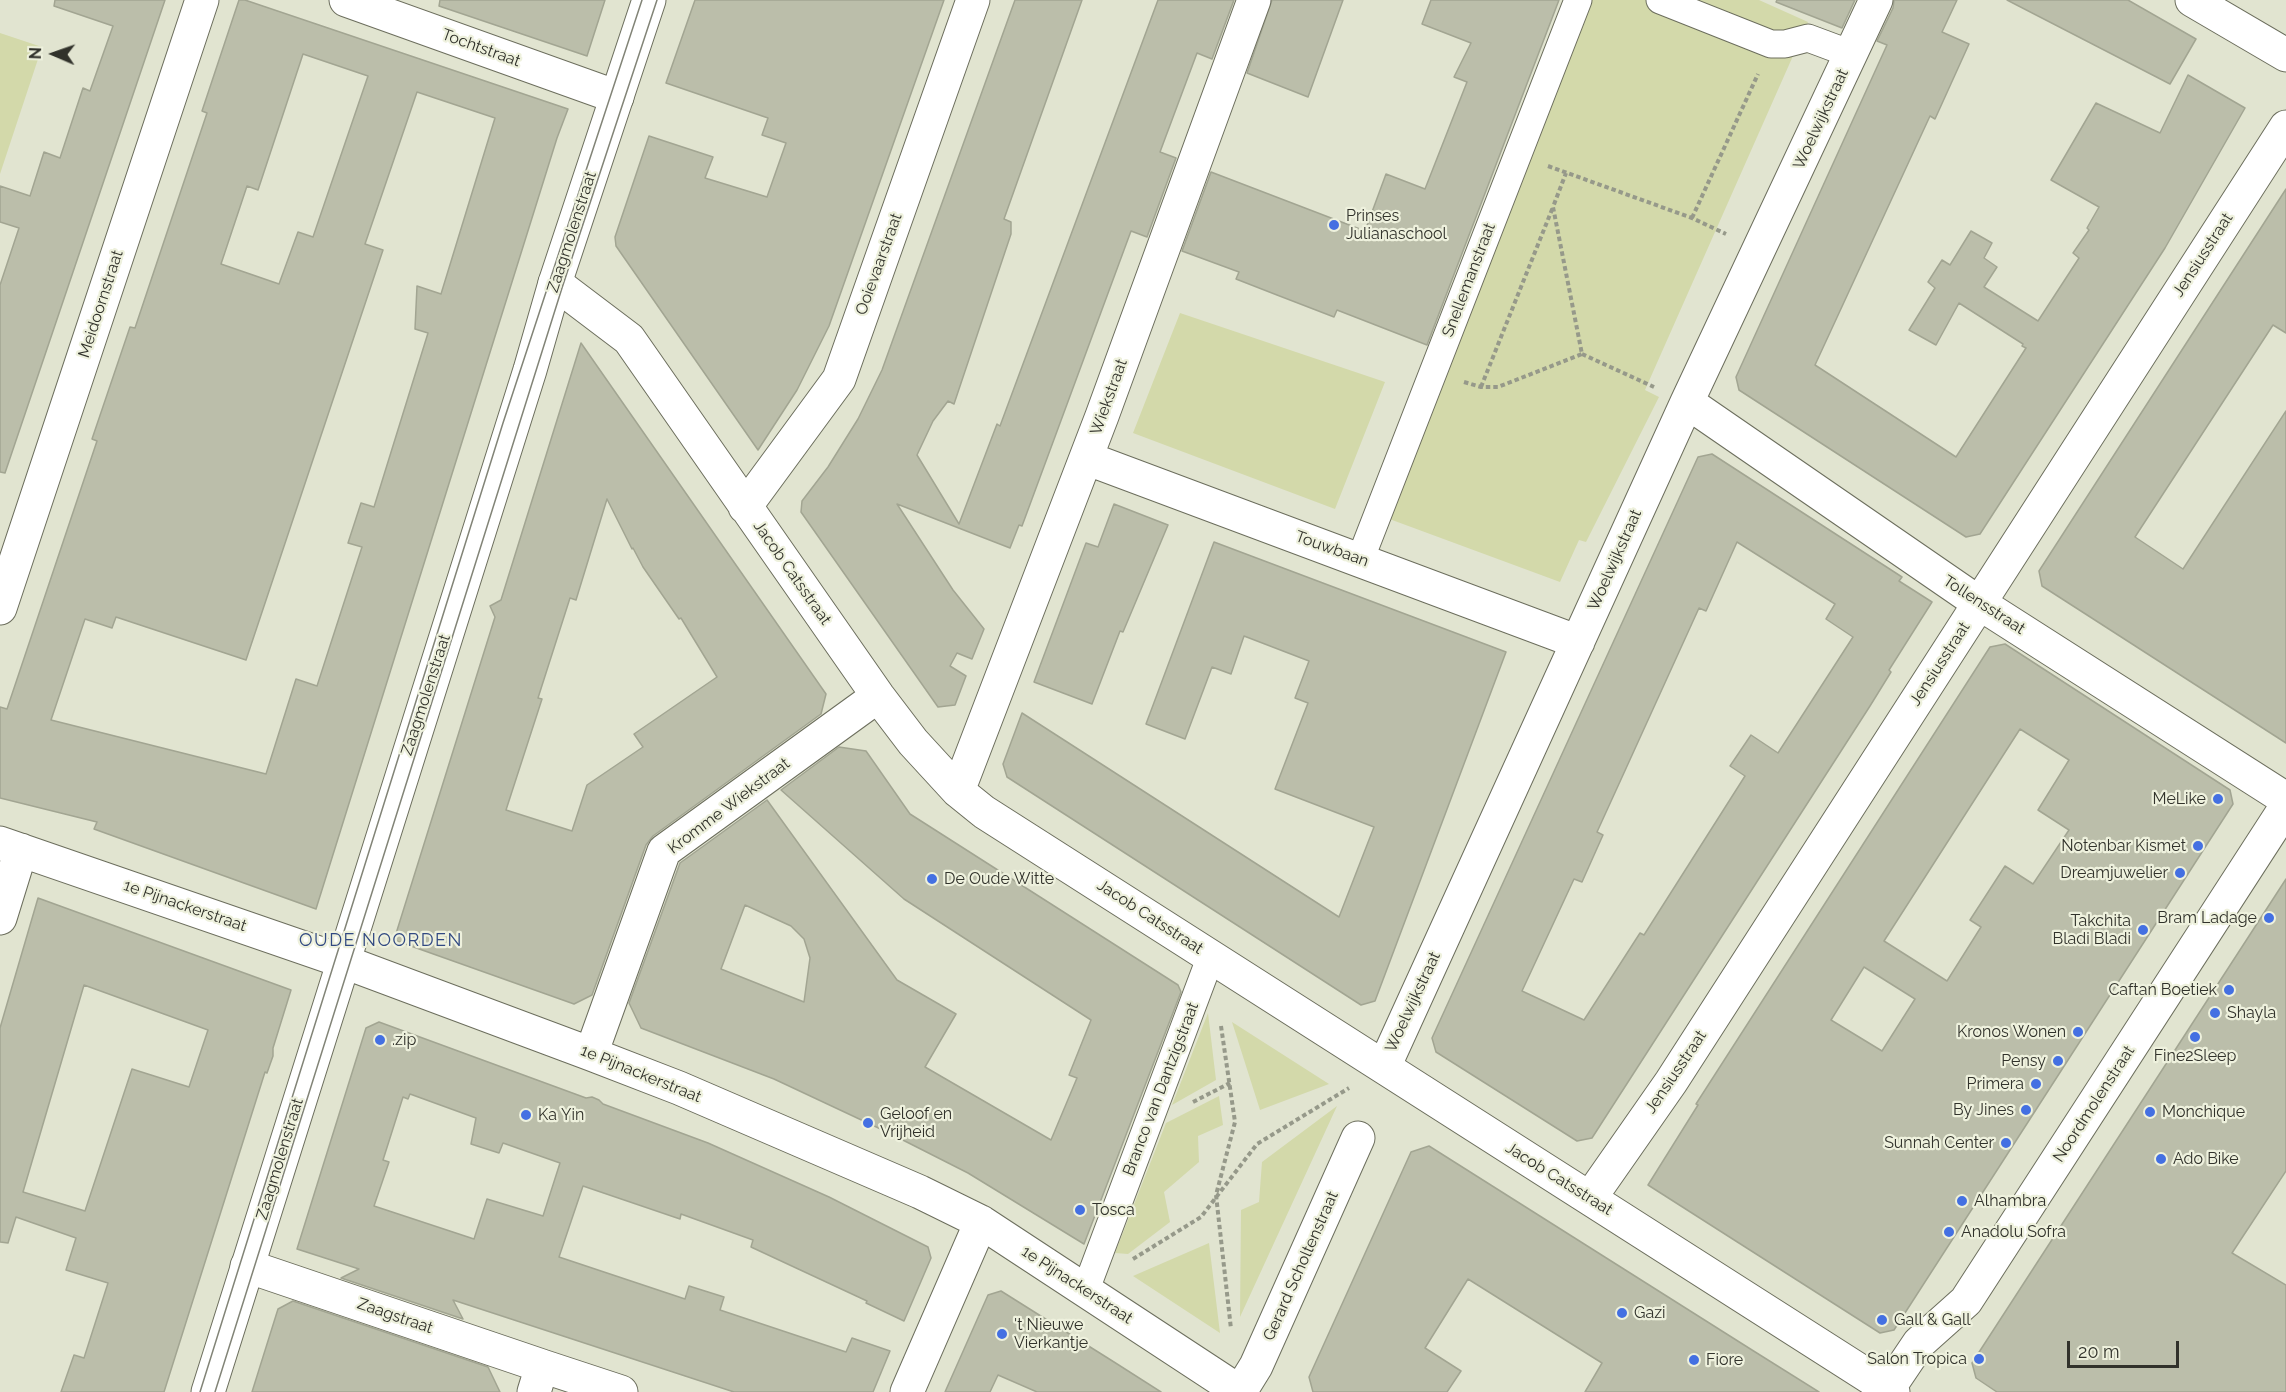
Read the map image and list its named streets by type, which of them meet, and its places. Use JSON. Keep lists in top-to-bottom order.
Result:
{
  "streets": {
    "street": [
      "Tochtstraat",
      "Woelwijkstraat",
      "Zaagmolenstraat",
      "Jensiusstraat",
      "Ooievaarstraat",
      "Snellemanstraat",
      "Meidoornstraat",
      "Wiekstraat",
      "Touwbaan",
      "Jacob Catsstraat",
      "Tollensstraat",
      "Kromme Wiekstraat",
      "1e Pijnackerstraat",
      "Branco van Dantzigstraat",
      "Noordmolenstraat",
      "Gerard Scholtenstraat",
      "Zaagstraat"
    ]
  },
  "crossings": [
    ["Tochtstraat", "Zaagmolenstraat"],
    ["Woelwijkstraat", "Touwbaan"],
    ["Woelwijkstraat", "Jacob Catsstraat"],
    ["Woelwijkstraat", "Tollensstraat"],
    ["Zaagmolenstraat", "Jacob Catsstraat"],
    ["Zaagmolenstraat", "1e Pijnackerstraat"],
    ["Zaagmolenstraat", "Zaagstraat"],
    ["Jensiusstraat", "Jacob Catsstraat"],
    ["Jensiusstraat", "Tollensstraat"],
    ["Ooievaarstraat", "Jacob Catsstraat"],
    ["Snellemanstraat", "Touwbaan"],
    ["Wiekstraat", "Touwbaan"],
    ["Wiekstraat", "Jacob Catsstraat"],
    ["Jacob Catsstraat", "Kromme Wiekstraat"],
    ["Jacob Catsstraat", "Branco van Dantzigstraat"],
    ["Jacob Catsstraat", "Noordmolenstraat"],
    ["Kromme Wiekstraat", "1e Pijnackerstraat"],
    ["1e Pijnackerstraat", "Branco van Dantzigstraat"],
    ["1e Pijnackerstraat", "Gerard Scholtenstraat"]
  ],
  "districts": ["OUDE NOORDEN"],
  "places": [
    "Prinses Julianaschool",
    "MeLike",
    "Notenbar Kismet",
    "Dreamjuwelier",
    "De Oude Witte",
    "Bram Ladage",
    "Takchita Bladi Bladi",
    "Caftan Boetiek",
    "Shayla",
    "Kronos Wonen",
    "Fine2Sleep",
    ".zip",
    "Pensy",
    "Primera",
    "By Jines",
    "Monchique",
    "Ka Yin",
    "Geloof en Vrijheid",
    "Sunnah Center",
    "Ado Bike",
    "Alhambra",
    "Tosca",
    "Anadolu Sofra",
    "Gazi",
    "Gall & Gall",
    "'t Nieuwe Vierkantje",
    "Salon Tropica",
    "Fiore"
  ],
  "scale_bar": "20 m",
  "north": "left"
}
